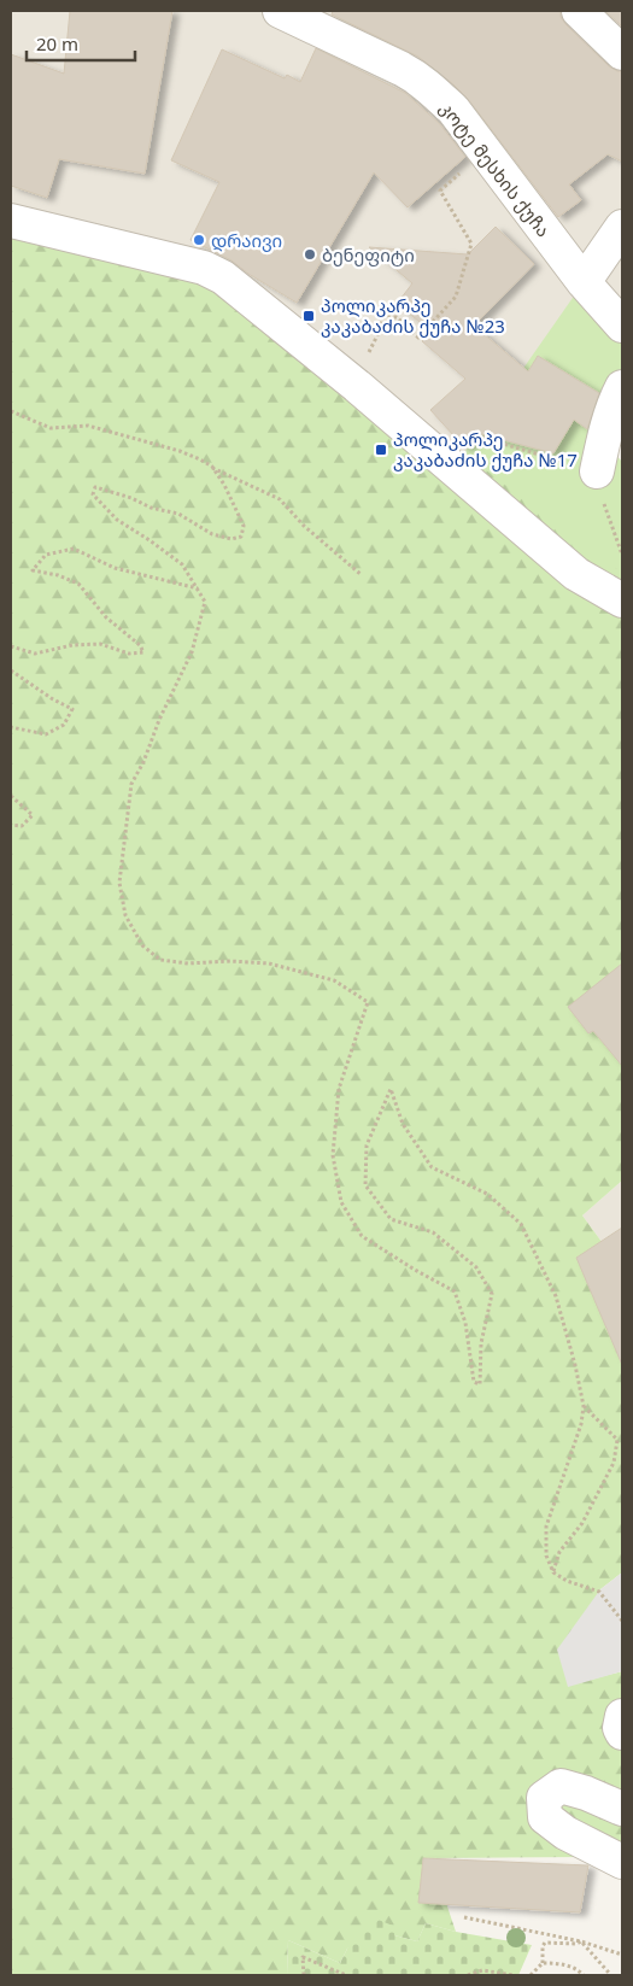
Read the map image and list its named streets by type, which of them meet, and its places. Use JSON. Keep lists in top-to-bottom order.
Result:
{
  "streets": {
    "street": ["კოტე მესხის ქუჩა"]
  },
  "places": {
    "other": ["დრაივი", "ბენეფიტი"],
    "transit": ["პოლიკარპე კაკაბაძის ქუჩა №23", "პოლიკარპე კაკაბაძის ქუჩა №17"]
  },
  "scale_bar": "20 m"
}
